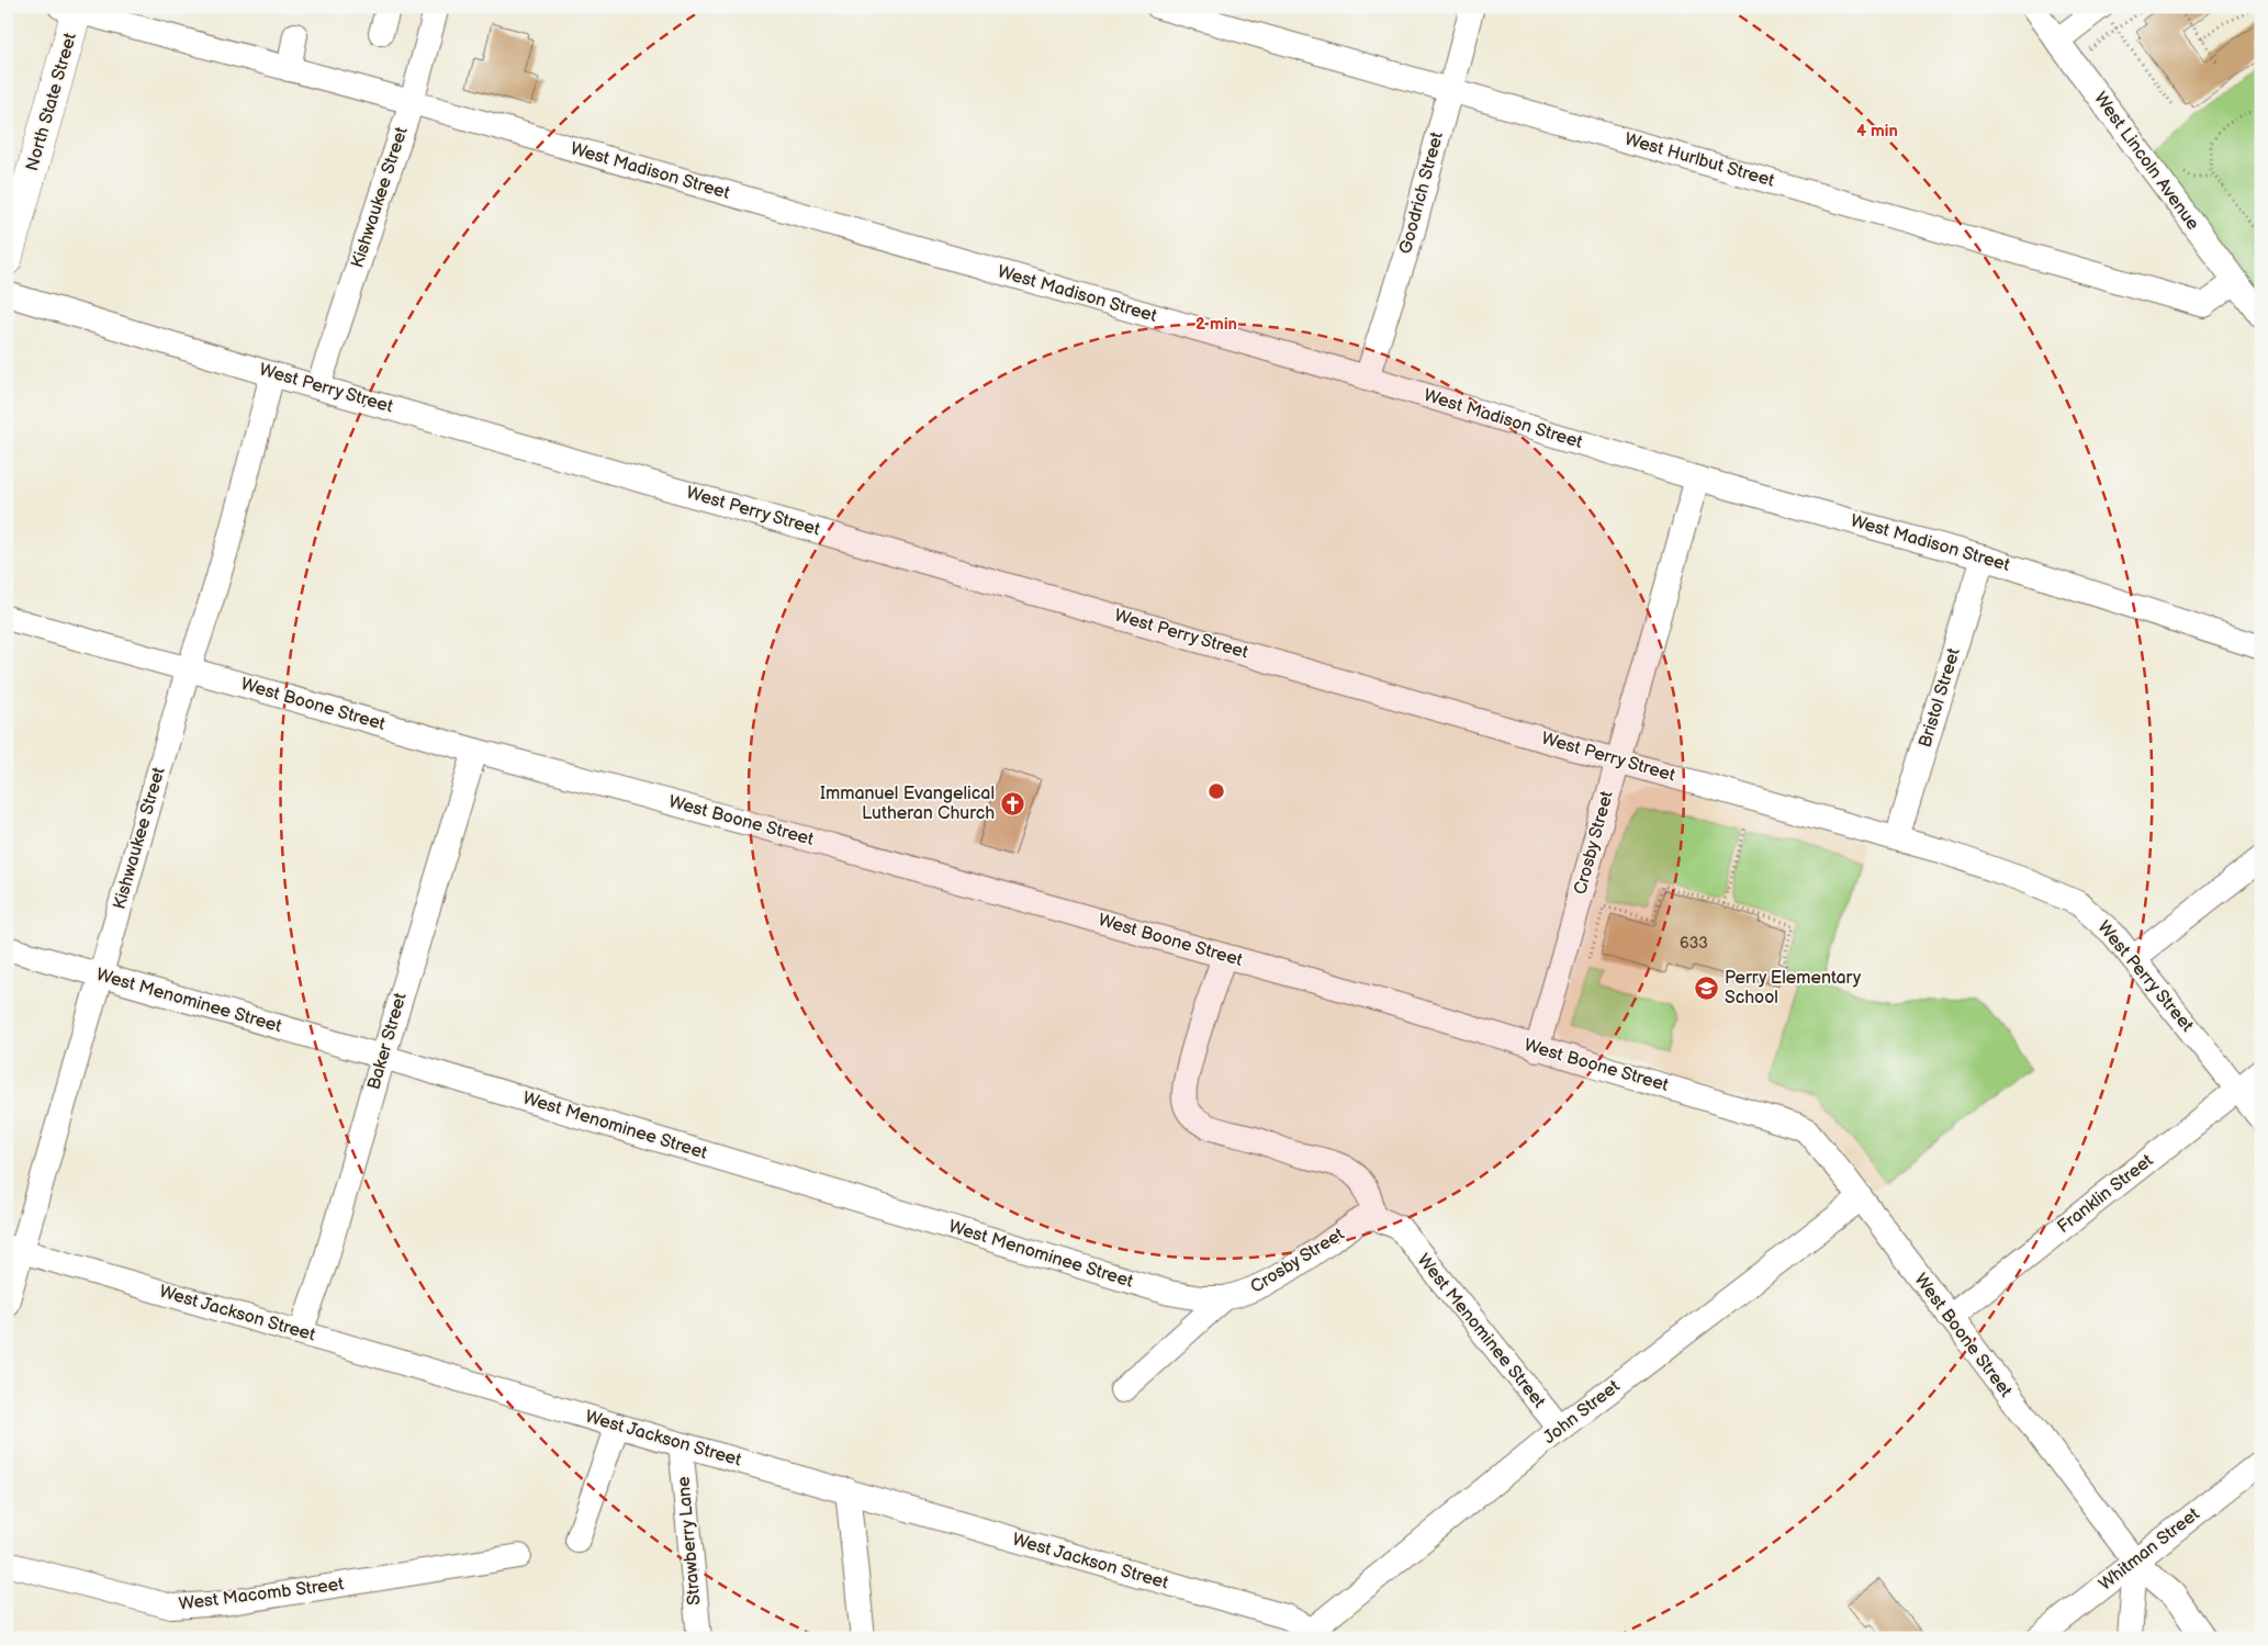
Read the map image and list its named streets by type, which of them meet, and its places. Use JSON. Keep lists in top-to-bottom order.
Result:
{
  "streets": {
    "main road": ["North State Street"],
    "street": [
      "West Hurlbut Street",
      "West Lincoln Avenue",
      "West Madison Street",
      "Goodrich Street",
      "Kishwaukee Street",
      "West Perry Street",
      "Bristol Street",
      "West Boone Street",
      "Crosby Street",
      "West Menominee Street",
      "Baker Street",
      "Franklin Street",
      "West Jackson Street",
      "John Street",
      "Strawberry Lane",
      "Whitman Street",
      "West Macomb Street"
    ]
  },
  "crossings": [
    ["North State Street", "West Madison Street"],
    ["West Hurlbut Street", "West Lincoln Avenue"],
    ["West Hurlbut Street", "Goodrich Street"],
    ["West Madison Street", "Goodrich Street"],
    ["West Madison Street", "Kishwaukee Street"],
    ["West Madison Street", "Bristol Street"],
    ["West Madison Street", "Crosby Street"],
    ["Kishwaukee Street", "West Perry Street"],
    ["Kishwaukee Street", "West Boone Street"],
    ["Kishwaukee Street", "West Menominee Street"],
    ["Kishwaukee Street", "West Jackson Street"],
    ["West Perry Street", "Bristol Street"],
    ["West Perry Street", "Crosby Street"],
    ["West Perry Street", "Franklin Street"],
    ["West Boone Street", "Crosby Street"],
    ["West Boone Street", "Baker Street"],
    ["West Boone Street", "Franklin Street"],
    ["West Boone Street", "John Street"],
    ["West Boone Street", "Whitman Street"],
    ["Crosby Street", "West Menominee Street"],
    ["West Menominee Street", "Baker Street"],
    ["West Menominee Street", "John Street"],
    ["Baker Street", "West Jackson Street"],
    ["West Jackson Street", "John Street"],
    ["West Jackson Street", "Strawberry Lane"]
  ],
  "places": {
    "church": ["Immanuel Evangelical Lutheran Church"],
    "school or university": ["Perry Elementary School"]
  },
  "house_numbers": ["633"],
  "rings": ["4 min", "2 min"]
}
